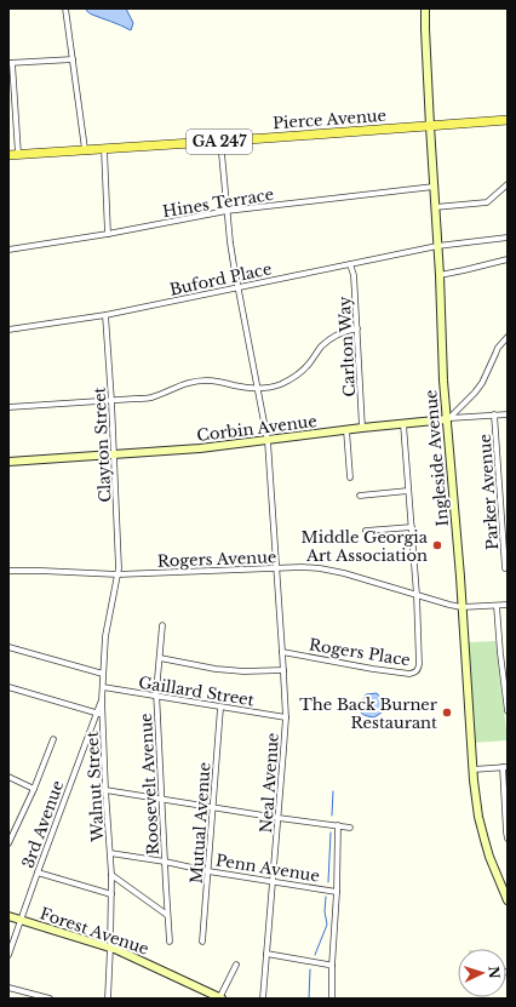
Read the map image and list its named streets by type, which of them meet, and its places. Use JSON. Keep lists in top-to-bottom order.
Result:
{
  "streets": {
    "main road": ["Pierce Avenue", "GA 247"],
    "street": [
      "Hines Terrace",
      "Buford Place",
      "Carlton Way",
      "Corbin Avenue",
      "Clayton Street",
      "Ingleside Avenue",
      "Parker Avenue",
      "Rogers Avenue",
      "Rogers Place",
      "Gaillard Street",
      "Neal Avenue",
      "Roosevelt Avenue",
      "Walnut Street",
      "Mutual Avenue",
      "3rd Avenue",
      "Penn Avenue",
      "Forest Avenue"
    ]
  },
  "crossings": [
    ["Pierce Avenue", "Ingleside Avenue"],
    ["Pierce Avenue", "Neal Avenue"],
    ["Hines Terrace", "Ingleside Avenue"],
    ["Hines Terrace", "Neal Avenue"],
    ["Buford Place", "Carlton Way"],
    ["Buford Place", "Clayton Street"],
    ["Buford Place", "Ingleside Avenue"],
    ["Buford Place", "Neal Avenue"],
    ["Carlton Way", "Corbin Avenue"],
    ["Corbin Avenue", "Clayton Street"],
    ["Corbin Avenue", "Ingleside Avenue"],
    ["Corbin Avenue", "Parker Avenue"],
    ["Corbin Avenue", "Rogers Place"],
    ["Corbin Avenue", "Neal Avenue"],
    ["Clayton Street", "Rogers Avenue"],
    ["Ingleside Avenue", "Rogers Avenue"],
    ["Rogers Avenue", "Rogers Place"],
    ["Rogers Avenue", "Neal Avenue"],
    ["Rogers Place", "Neal Avenue"],
    ["Gaillard Street", "Neal Avenue"],
    ["Gaillard Street", "Roosevelt Avenue"],
    ["Gaillard Street", "Mutual Avenue"],
    ["Gaillard Street", "3rd Avenue"],
    ["Neal Avenue", "Penn Avenue"],
    ["Roosevelt Avenue", "Penn Avenue"],
    ["Walnut Street", "3rd Avenue"],
    ["Walnut Street", "Penn Avenue"],
    ["Walnut Street", "Forest Avenue"],
    ["Mutual Avenue", "Penn Avenue"],
    ["3rd Avenue", "Forest Avenue"]
  ],
  "places": ["Middle Georgia Art Association", "The Back Burner Restaurant"],
  "north": "right"
}
